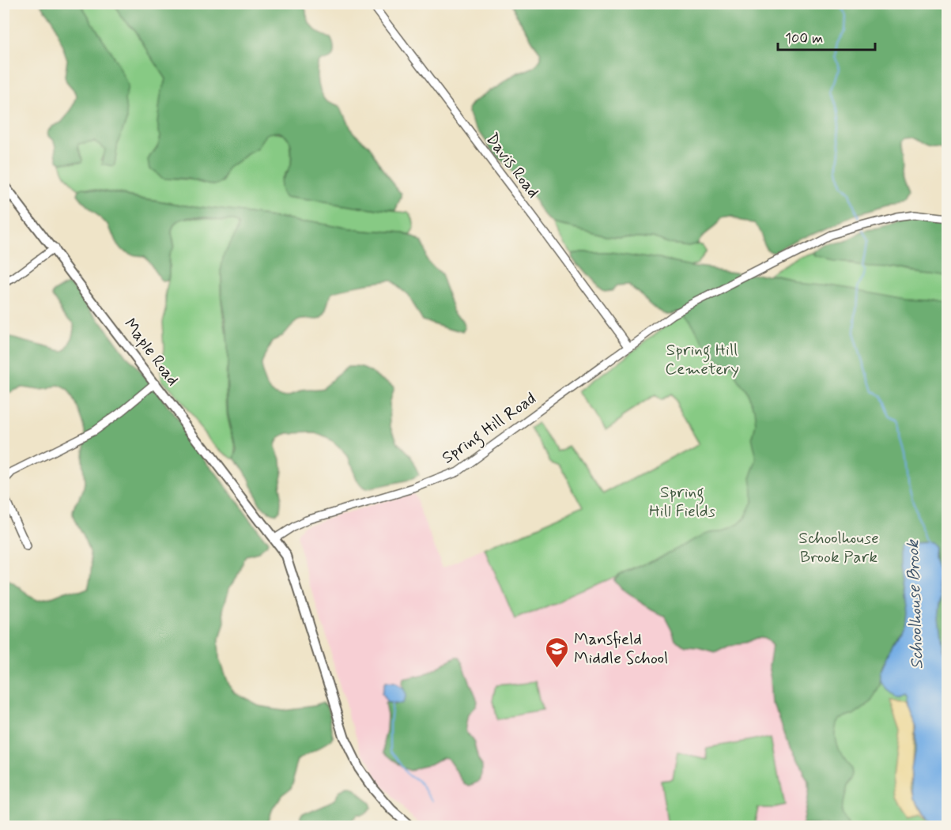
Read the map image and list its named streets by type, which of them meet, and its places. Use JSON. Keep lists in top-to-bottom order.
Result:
{
  "streets": {
    "street": ["Davis Road", "Maple Road", "Spring Hill Road"]
  },
  "crossings": [
    ["Davis Road", "Spring Hill Road"],
    ["Maple Road", "Spring Hill Road"]
  ],
  "water": ["Schoolhouse Brook"],
  "parks": ["Spring Hill Cemetery", "Spring Hill Fields", "Schoolhouse Brook Park"],
  "places": {
    "school or university": ["Mansfield Middle School"]
  },
  "scale_bar": "100 m"
}
